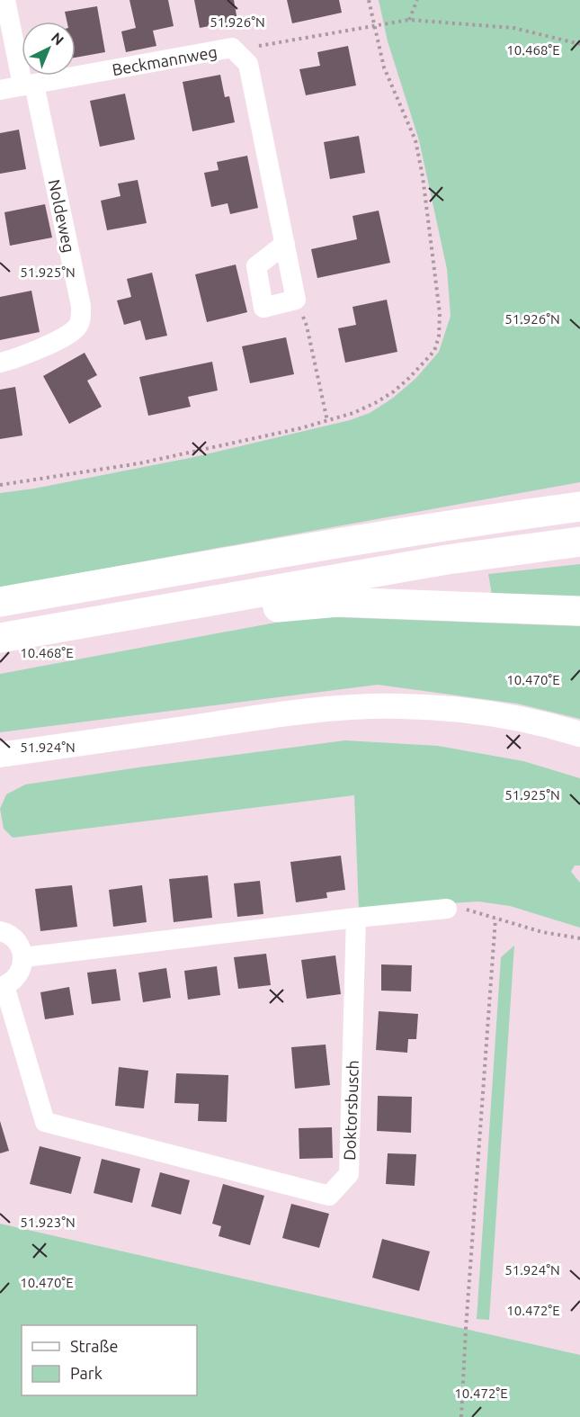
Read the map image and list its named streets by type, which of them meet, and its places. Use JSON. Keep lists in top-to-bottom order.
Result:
{
  "streets": {
    "street": ["Beckmannweg", "Noldeweg", "Doktorsbusch"]
  },
  "crossings": [
    ["Beckmannweg", "Noldeweg"]
  ],
  "legend": ["Straße", "Park"],
  "north": "top right",
  "coordinates": [
    "51.926°N",
    "10.468°E",
    "51.925°N",
    "10.470°E",
    "51.924°N",
    "51.923°N",
    "10.472°E"
  ]
}
